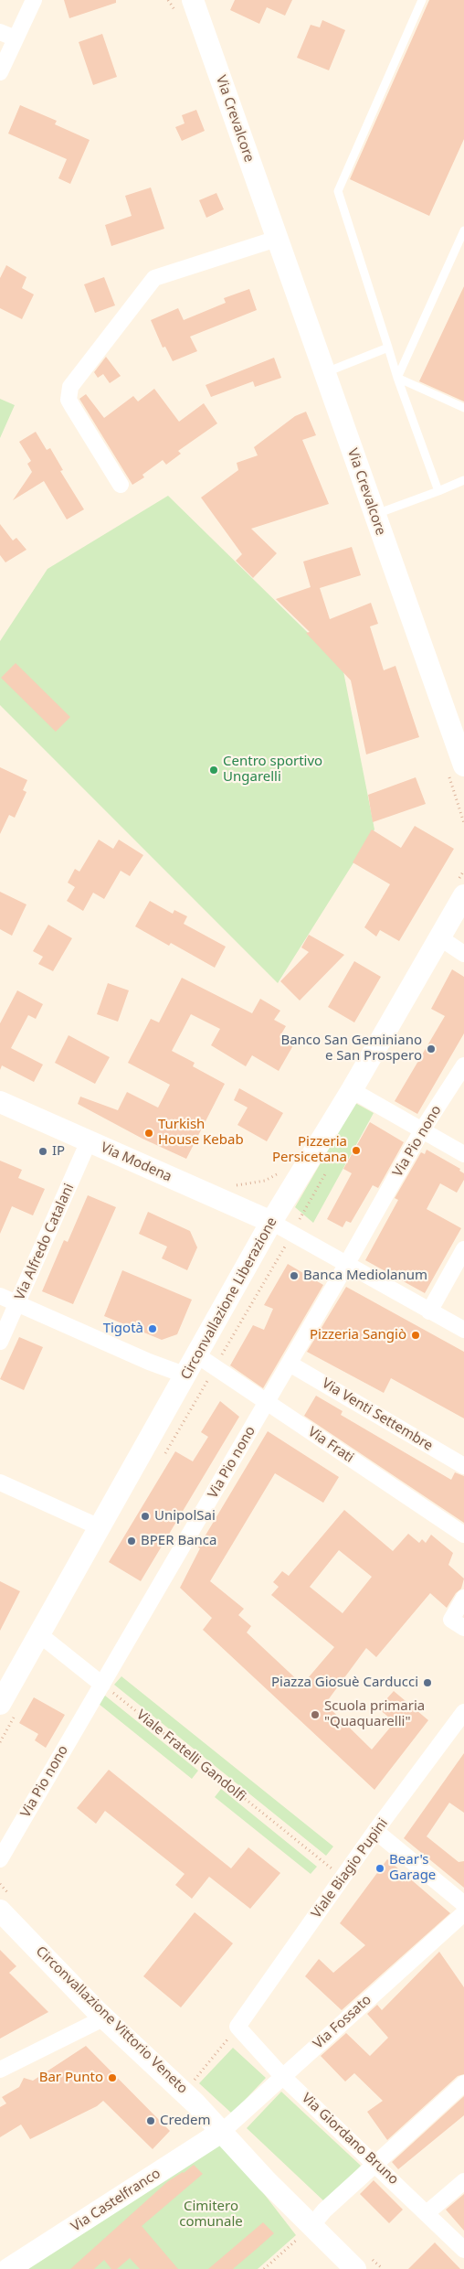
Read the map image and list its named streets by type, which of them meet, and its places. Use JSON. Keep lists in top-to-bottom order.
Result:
{
  "streets": {
    "main road": [
      "Via Crevalcore",
      "Via Modena",
      "Circonvallazione Liberazione",
      "Circonvallazione Vittorio Veneto",
      "Via Castelfranco"
    ],
    "street": [
      "Via Pio nono",
      "Via Alfredo Catalani",
      "Via Venti Settembre",
      "Via Frati",
      "Viale Biagio Pupini",
      "Via Fossato",
      "Via Giordano Bruno"
    ],
    "path": ["Viale Fratelli Gandolfi"]
  },
  "crossings": [
    ["Via Pio nono", "Via Venti Settembre"],
    ["Via Pio nono", "Via Frati"],
    ["Via Pio nono", "Viale Fratelli Gandolfi"],
    ["Via Modena", "Via Alfredo Catalani"],
    ["Via Modena", "Circonvallazione Liberazione"],
    ["Circonvallazione Liberazione", "Via Frati"],
    ["Viale Fratelli Gandolfi", "Viale Biagio Pupini"],
    ["Viale Biagio Pupini", "Via Giordano Bruno"],
    ["Circonvallazione Vittorio Veneto", "Via Fossato"],
    ["Circonvallazione Vittorio Veneto", "Via Castelfranco"],
    ["Via Fossato", "Via Giordano Bruno"],
    ["Via Fossato", "Via Castelfranco"]
  ],
  "parks": ["Cimitero comunale"],
  "places": [
    "Centro sportivo Ungarelli",
    "Banco San Geminiano e San Prospero",
    "Turkish House Kebab",
    "Pizzeria Persicetana",
    "IP",
    "Banca Mediolanum",
    "Tigotà",
    "Pizzeria Sangiò",
    "UnipolSai",
    "BPER Banca",
    "Piazza Giosuè Carducci",
    "Scuola primaria \"Quaquarelli\"",
    "Bear's Garage",
    "Bar Punto",
    "Credem"
  ]
}
